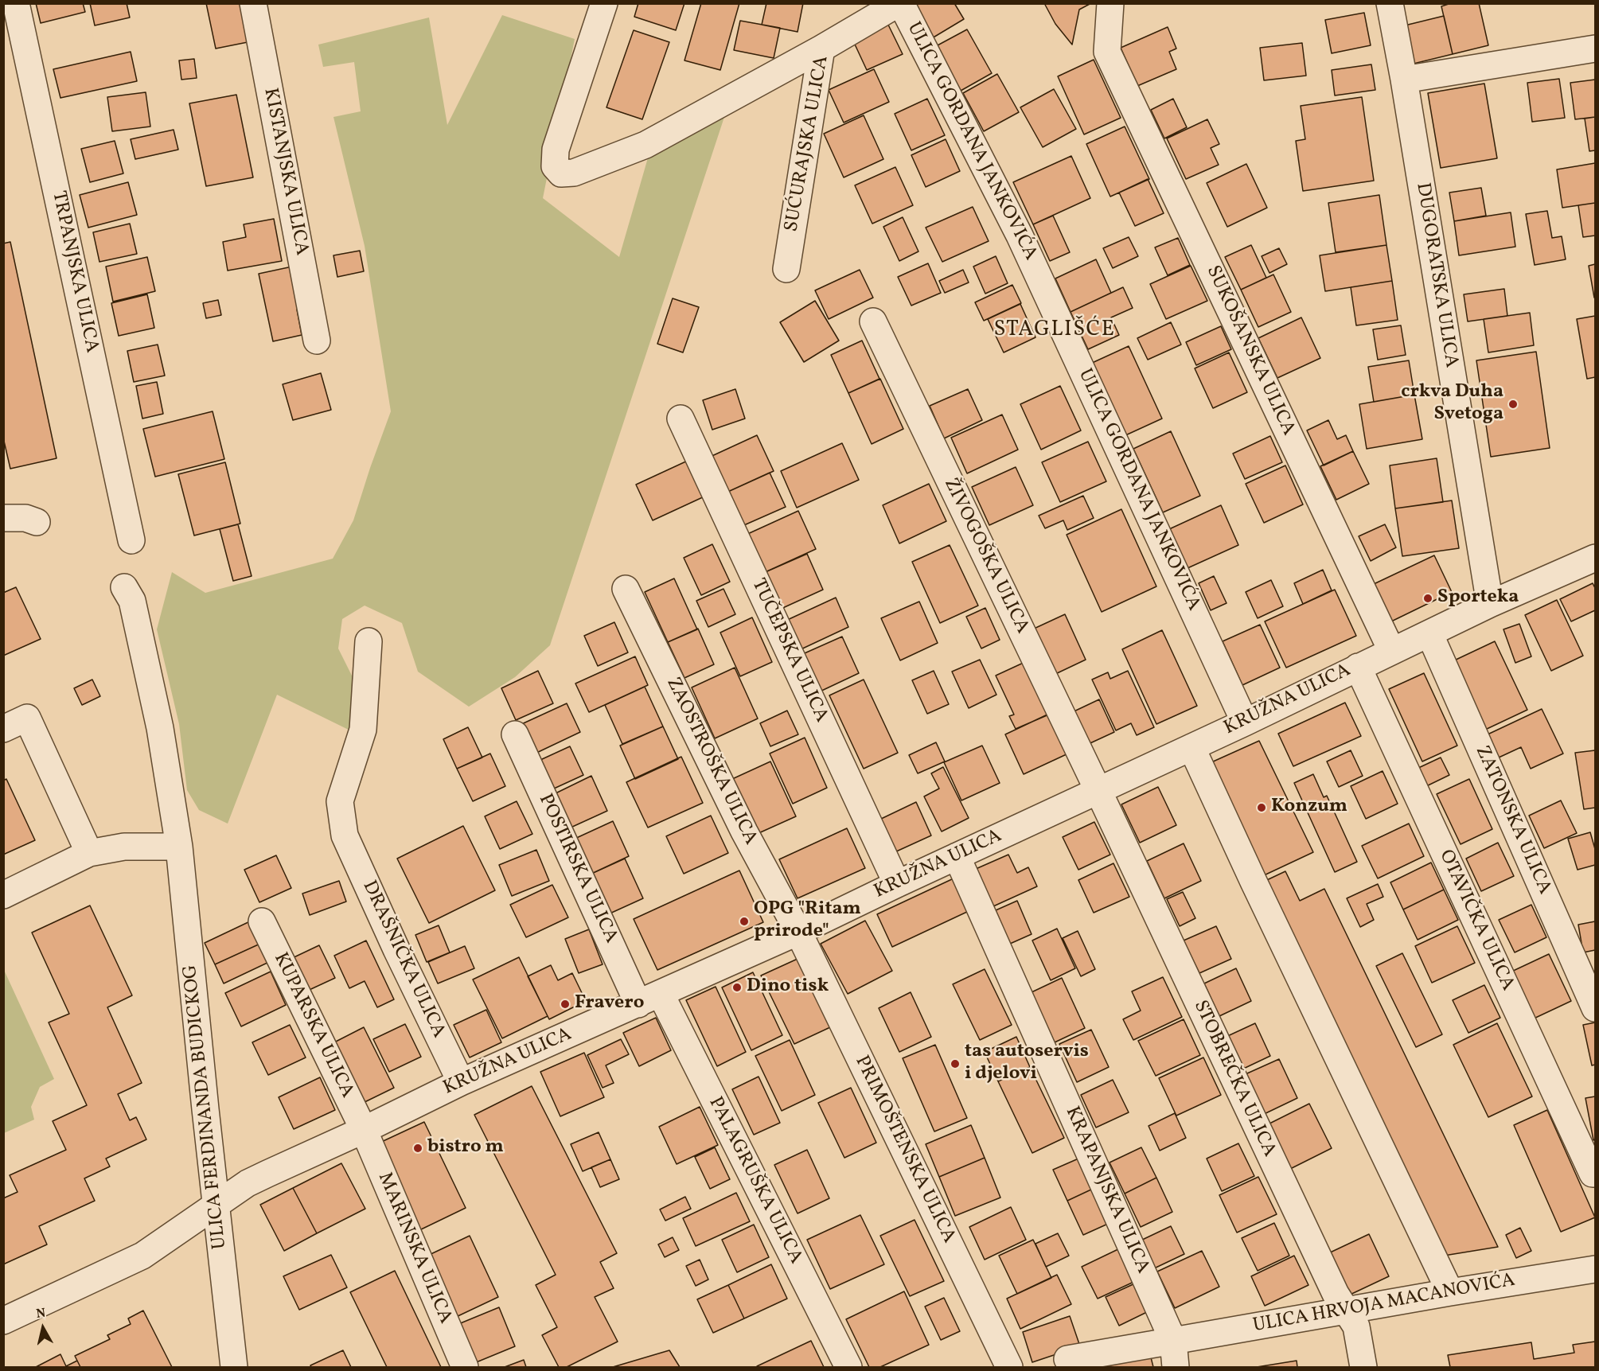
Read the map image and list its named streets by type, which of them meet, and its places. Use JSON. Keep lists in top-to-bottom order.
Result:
{
  "streets": {
    "street": [
      "ULICA GORDANA JANKOVIĆA",
      "SUĆURAJSKA ULICA",
      "KISTANJSKA ULICA",
      "TRPANJSKA ULICA",
      "DUGORATSKA ULICA",
      "SUKOŠANSKA ULICA",
      "ŽIVOGOŠKA ULICA",
      "TUČEPSKA ULICA",
      "KRUŽNA ULICA",
      "ZAOSTROŠKA ULICA",
      "ZATONSKA ULICA",
      "POSTIRSKA ULICA",
      "OTAVIČKA ULICA",
      "DRAŠNIČKA ULICA",
      "KUPARSKA ULICA",
      "STOBREČKA ULICA",
      "ULICA FERDINANDA BUDICKOG",
      "PRIMOŠTENSKA ULICA",
      "PALAGRUŠKA ULICA",
      "KRAPANJSKA ULICA",
      "MARINSKA ULICA",
      "ULICA HRVOJA MACANOVIĆA"
    ]
  },
  "crossings": [
    ["ULICA GORDANA JANKOVIĆA", "SUĆURAJSKA ULICA"],
    ["ULICA GORDANA JANKOVIĆA", "KRUŽNA ULICA"],
    ["DUGORATSKA ULICA", "KRUŽNA ULICA"],
    ["SUKOŠANSKA ULICA", "KRUŽNA ULICA"],
    ["ŽIVOGOŠKA ULICA", "KRUŽNA ULICA"],
    ["ŽIVOGOŠKA ULICA", "STOBREČKA ULICA"],
    ["TUČEPSKA ULICA", "KRUŽNA ULICA"],
    ["KRUŽNA ULICA", "ZAOSTROŠKA ULICA"],
    ["KRUŽNA ULICA", "ZATONSKA ULICA"],
    ["KRUŽNA ULICA", "POSTIRSKA ULICA"],
    ["KRUŽNA ULICA", "OTAVIČKA ULICA"],
    ["KRUŽNA ULICA", "DRAŠNIČKA ULICA"],
    ["KRUŽNA ULICA", "KUPARSKA ULICA"],
    ["KRUŽNA ULICA", "STOBREČKA ULICA"],
    ["KRUŽNA ULICA", "ULICA FERDINANDA BUDICKOG"],
    ["KRUŽNA ULICA", "PRIMOŠTENSKA ULICA"],
    ["KRUŽNA ULICA", "PALAGRUŠKA ULICA"],
    ["KRUŽNA ULICA", "KRAPANJSKA ULICA"],
    ["KRUŽNA ULICA", "MARINSKA ULICA"],
    ["ZAOSTROŠKA ULICA", "PRIMOŠTENSKA ULICA"],
    ["POSTIRSKA ULICA", "PALAGRUŠKA ULICA"],
    ["KUPARSKA ULICA", "MARINSKA ULICA"],
    ["STOBREČKA ULICA", "ULICA HRVOJA MACANOVIĆA"],
    ["KRAPANJSKA ULICA", "ULICA HRVOJA MACANOVIĆA"]
  ],
  "districts": ["STAGLIŠĆE"],
  "places": [
    "crkva Duha Svetoga",
    "Sporteka",
    "Konzum",
    "OPG \"Ritam prirode\"",
    "Dino tisk",
    "Fravero",
    "tas autoservis i djelovi",
    "bistro m"
  ],
  "north": "top"
}
